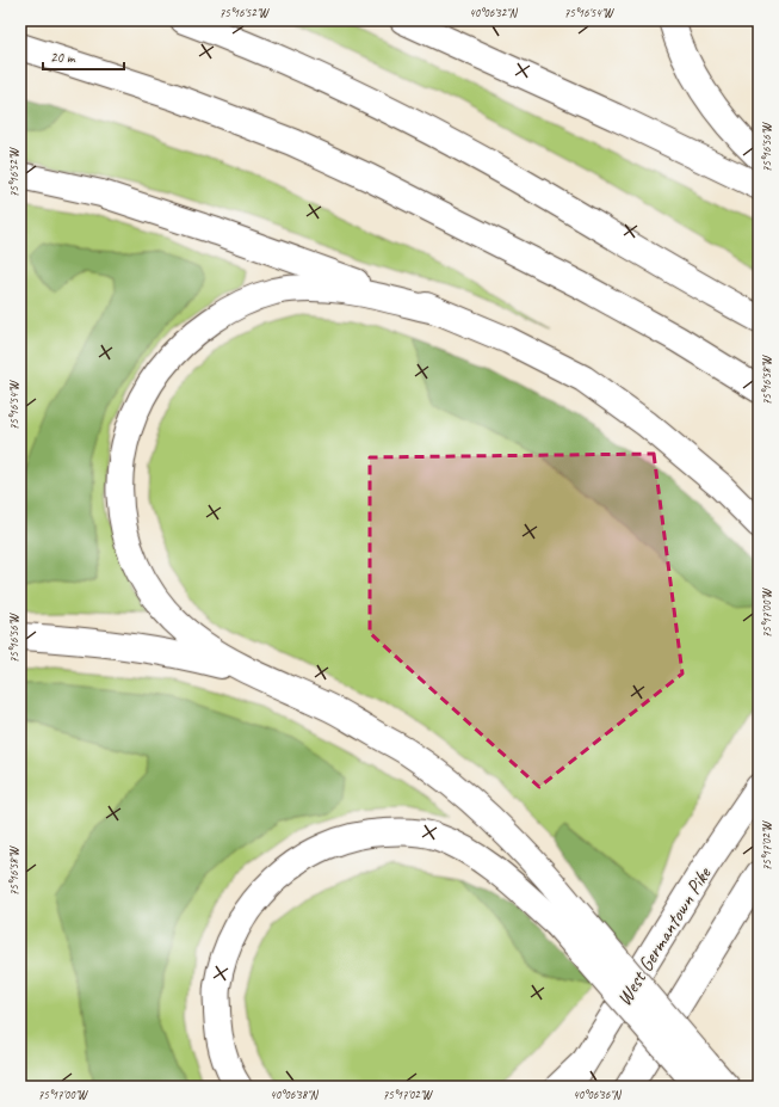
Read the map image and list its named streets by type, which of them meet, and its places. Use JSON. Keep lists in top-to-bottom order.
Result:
{
  "streets": {
    "main road": ["West Germantown Pike"]
  },
  "scale_bar": "20 m",
  "coordinates": [
    "75°16'52\"W",
    "40°06'32\"N",
    "75°16'54\"W",
    "75°16'56\"W",
    "75°16'58\"W",
    "75°17'00\"W",
    "75°17'02\"W",
    "40°06'38\"N",
    "40°06'36\"N"
  ]
}
